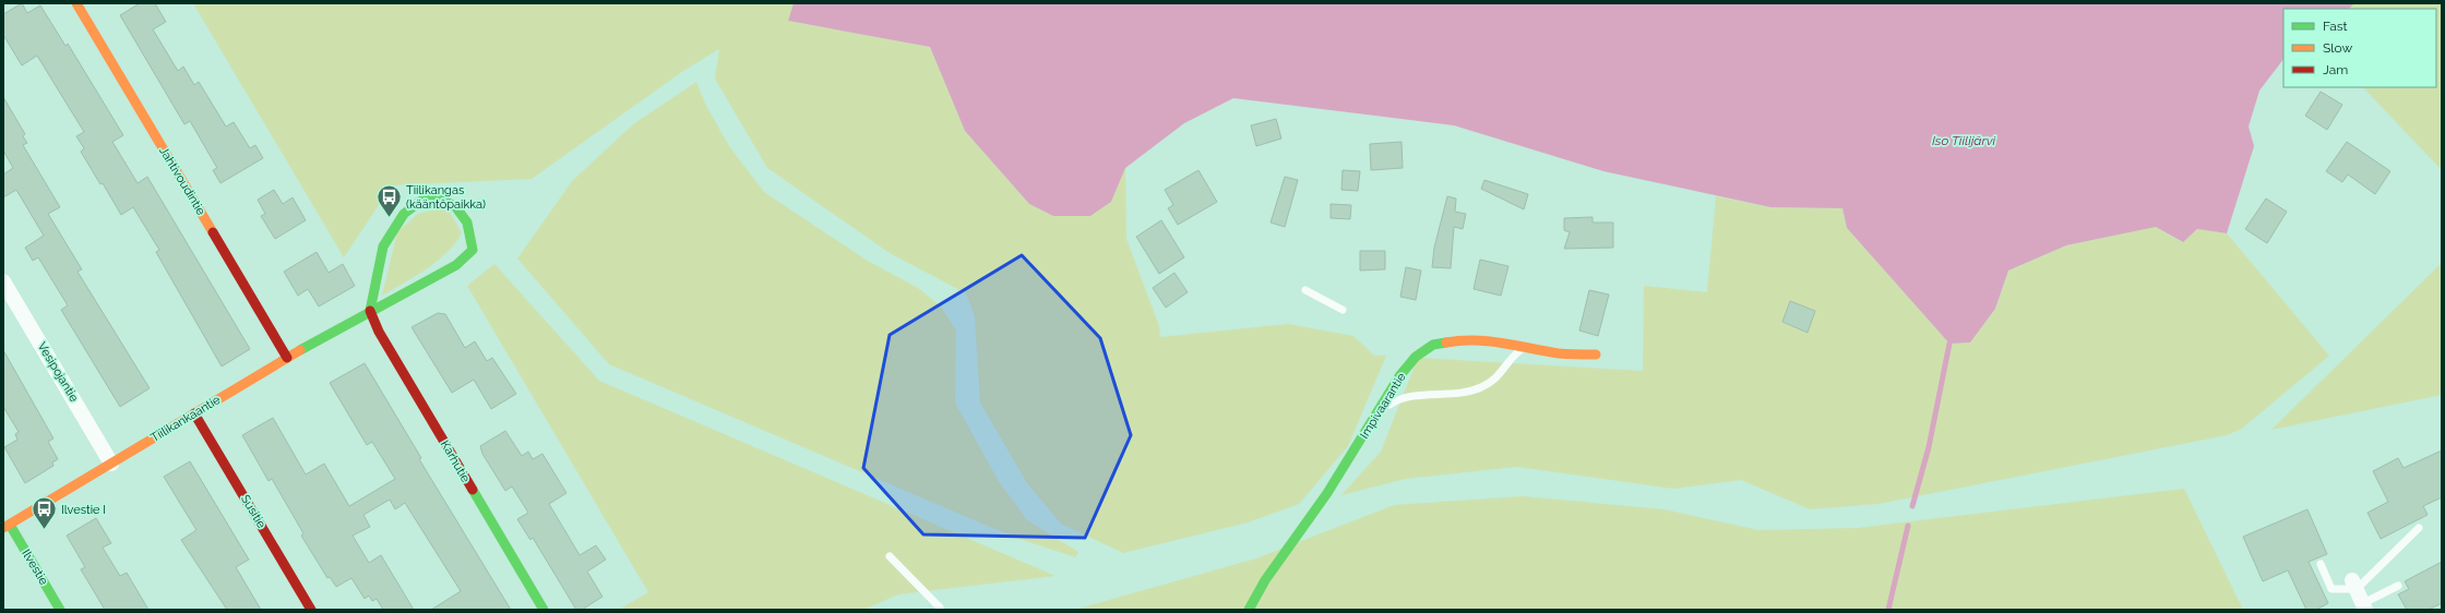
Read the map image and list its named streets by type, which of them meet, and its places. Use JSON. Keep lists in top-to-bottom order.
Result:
{
  "streets": {
    "street": [
      "Jahtivoudintie",
      "Vesipojantie",
      "Impivaarantie",
      "Tiilikankaantie",
      "Karhutie",
      "Susitie",
      "Ilvestie"
    ]
  },
  "crossings": [
    ["Jahtivoudintie", "Tiilikankaantie"],
    ["Vesipojantie", "Tiilikankaantie"],
    ["Tiilikankaantie", "Karhutie"],
    ["Tiilikankaantie", "Susitie"],
    ["Tiilikankaantie", "Ilvestie"]
  ],
  "water": ["Iso Tiilijärvi"],
  "places": {
    "bus stop": ["Tiilikangas (kääntöpaikka)", "Ilvestie I"]
  },
  "legend": ["Fast", "Slow", "Jam"]
}
